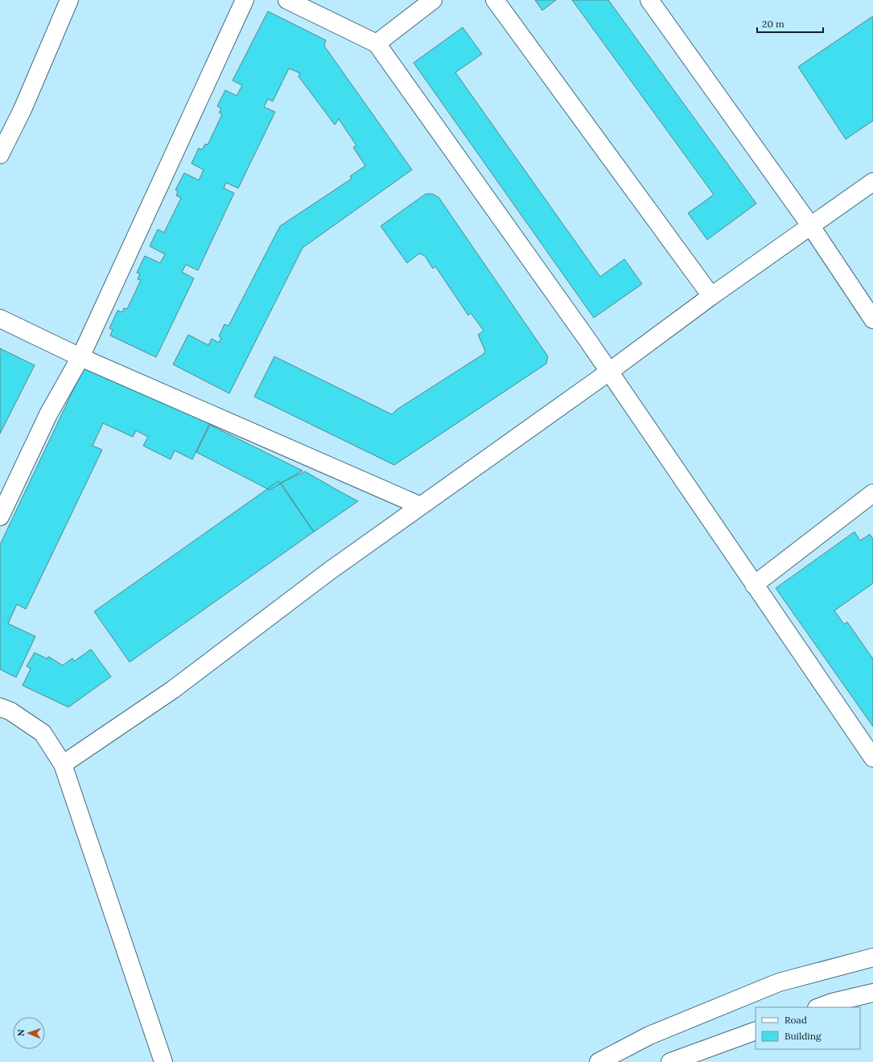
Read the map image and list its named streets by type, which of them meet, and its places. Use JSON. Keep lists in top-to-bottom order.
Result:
{
  "legend": ["Road", "Building"],
  "scale_bar": "20 m",
  "north": "left"
}
